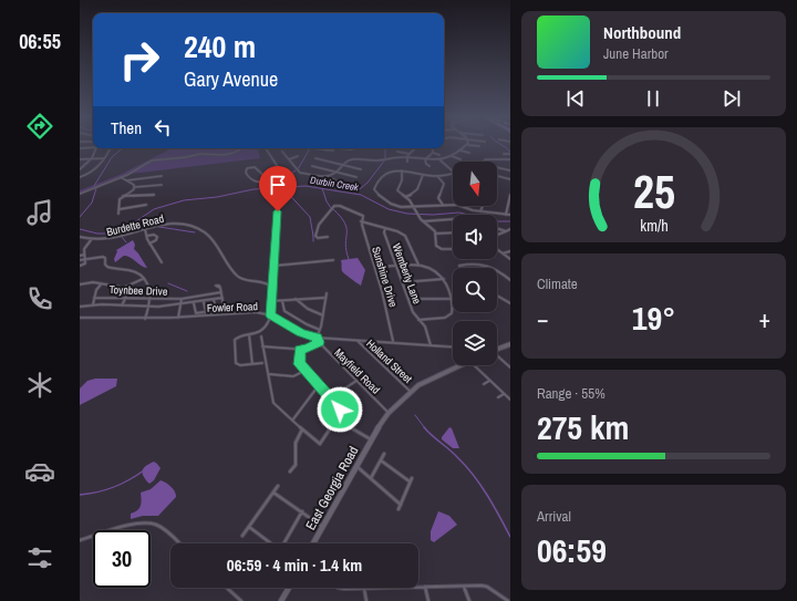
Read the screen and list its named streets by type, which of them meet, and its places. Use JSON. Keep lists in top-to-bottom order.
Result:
{
  "streets": {
    "main road": ["East Georgia Road"],
    "street": [
      "Burdette Road",
      "Wemberly Lane",
      "Sunshine Drive",
      "Toynbee Drive",
      "Fowler Road",
      "Holland Street",
      "Mayfield Road"
    ]
  },
  "crossings": [
    ["Wemberly Lane", "Fowler Road"],
    ["Sunshine Drive", "Fowler Road"],
    ["Fowler Road", "Holland Street"],
    ["Fowler Road", "Mayfield Road"],
    ["Holland Street", "East Georgia Road"],
    ["Mayfield Road", "East Georgia Road"]
  ],
  "water": ["Durbin Creek"],
  "north": "bottom",
  "page": {
    "tabs": "06:55",
    "turn": ["240 m", "Gary Avenue"],
    "song": ["Northbound", "June Harbor"],
    "then": "Then",
    "tile": [
      "Climate",
      ["Range · 55%", "275 km"],
      ["Arrival", "06:59"]
    ],
    "heat": ["−", "19°", "+"],
    "limit": "30",
    "trip": "06:59 · 4 min · 1.4 km",
    "gauge": ["25", "km/h"]
  }
}
